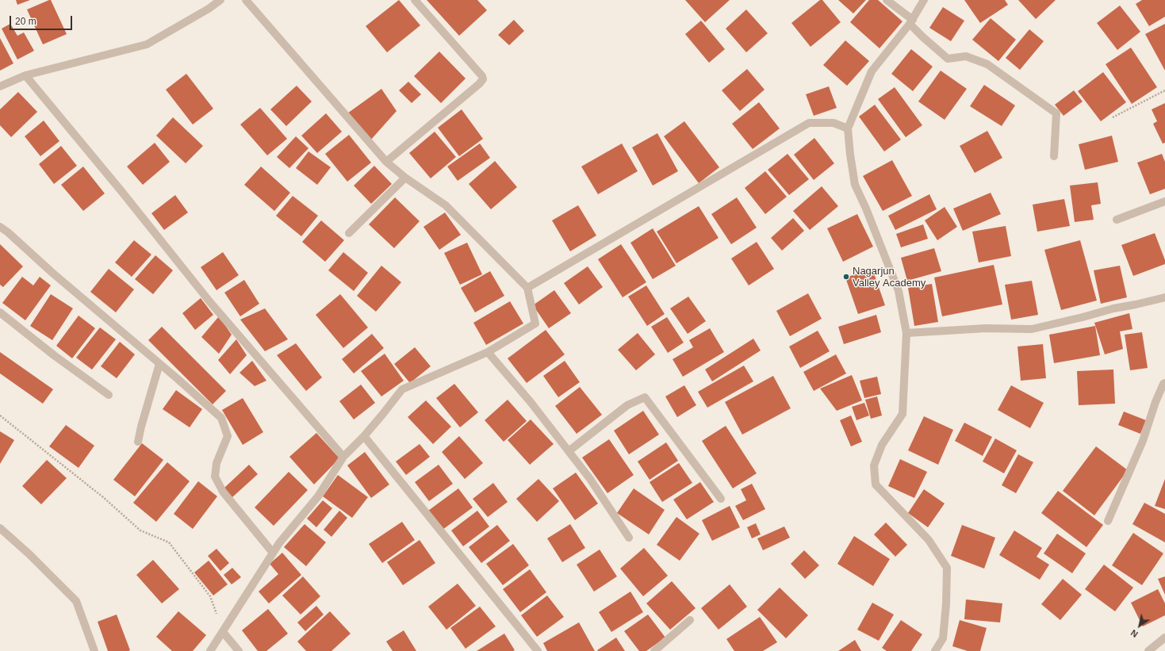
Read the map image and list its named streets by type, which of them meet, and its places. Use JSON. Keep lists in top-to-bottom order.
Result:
{
  "places": ["Nagarjun Valley Academy"],
  "scale_bar": "20 m",
  "north": "bottom left"
}
